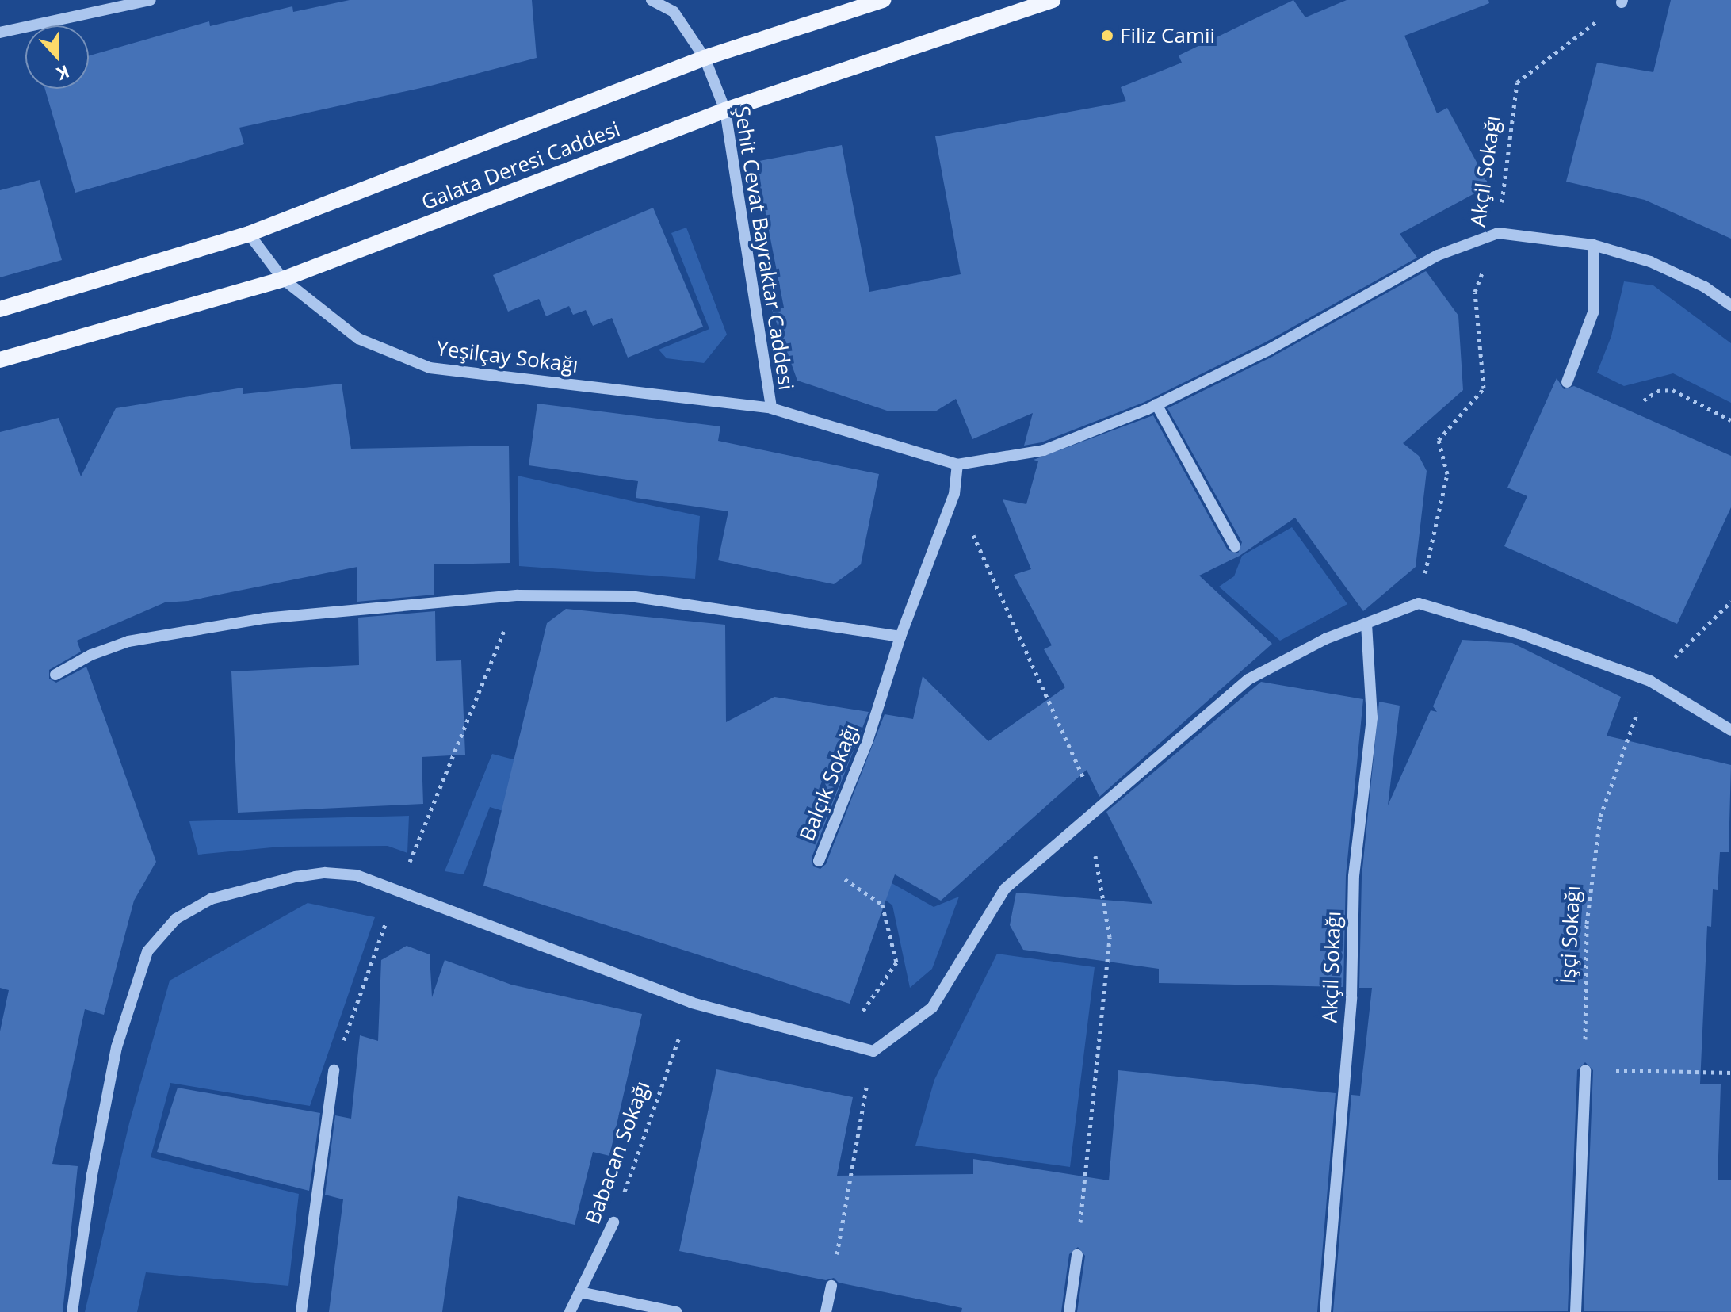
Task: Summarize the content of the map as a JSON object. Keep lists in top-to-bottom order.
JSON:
{
  "streets": {
    "main road": ["Galata Deresi Caddesi"],
    "street": [
      "Akçil Sokağı",
      "Şehit Cevat Bayraktar Caddesi",
      "Yeşilçay Sokağı",
      "Balçık Sokağı",
      "Babacan Sokağı"
    ],
    "path": ["İşçi Sokağı"]
  },
  "crossings": [
    ["Galata Deresi Caddesi", "Şehit Cevat Bayraktar Caddesi"],
    ["Galata Deresi Caddesi", "Yeşilçay Sokağı"],
    ["Şehit Cevat Bayraktar Caddesi", "Yeşilçay Sokağı"],
    ["Yeşilçay Sokağı", "Balçık Sokağı"]
  ],
  "places": ["Filiz Camii"],
  "north": "bottom"
}
